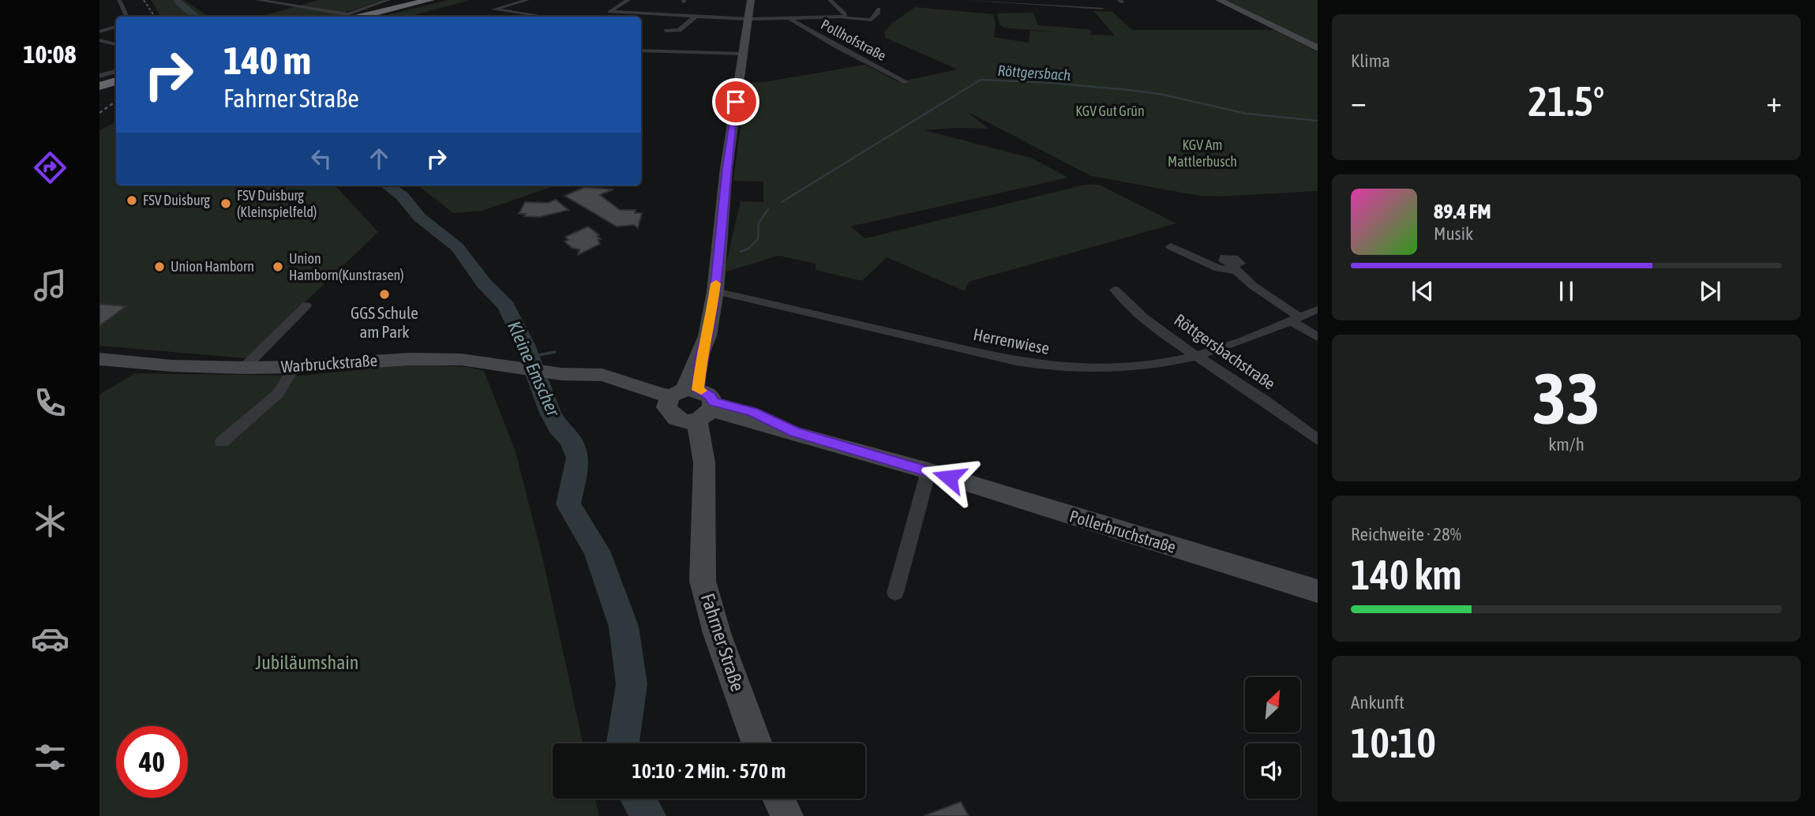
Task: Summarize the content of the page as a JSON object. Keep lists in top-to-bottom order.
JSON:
{
  "streets": {
    "street": [
      "Pollhofstraße",
      "Herrenwiese",
      "Röttgersbachstraße",
      "Warbruckstraße",
      "Pollerbruchstraße",
      "Fahrner Straße"
    ]
  },
  "crossings": [
    ["Herrenwiese", "Röttgersbachstraße"],
    ["Herrenwiese", "Fahrner Straße"],
    ["Warbruckstraße", "Pollerbruchstraße"],
    ["Warbruckstraße", "Fahrner Straße"],
    ["Pollerbruchstraße", "Fahrner Straße"]
  ],
  "water": ["Röttgersbach", "Kleine Emscher"],
  "parks": ["KGV Gut Grün", "KGV Am Mattlerbusch", "Jubiläumshain"],
  "places": [
    "FSV Duisburg",
    "FSV Duisburg (Kleinspielfeld)",
    "Union Hamborn",
    "Union Hamborn(Kunstrasen)",
    "GGS Schule am Park"
  ],
  "north": "top right",
  "page": {
    "tabs": "10:08",
    "tile": [
      "Klima",
      ["33", "km/h"],
      ["Reichweite · 28%", "140 km"],
      ["Ankunft", "10:10"]
    ],
    "turn": ["140 m", "Fahrner Straße"],
    "heat": ["−", "21.5°", "+"],
    "song": ["89.4 FM", "Musik"],
    "limit": "40",
    "trip": "10:10 · 2 Min. · 570 m"
  }
}
